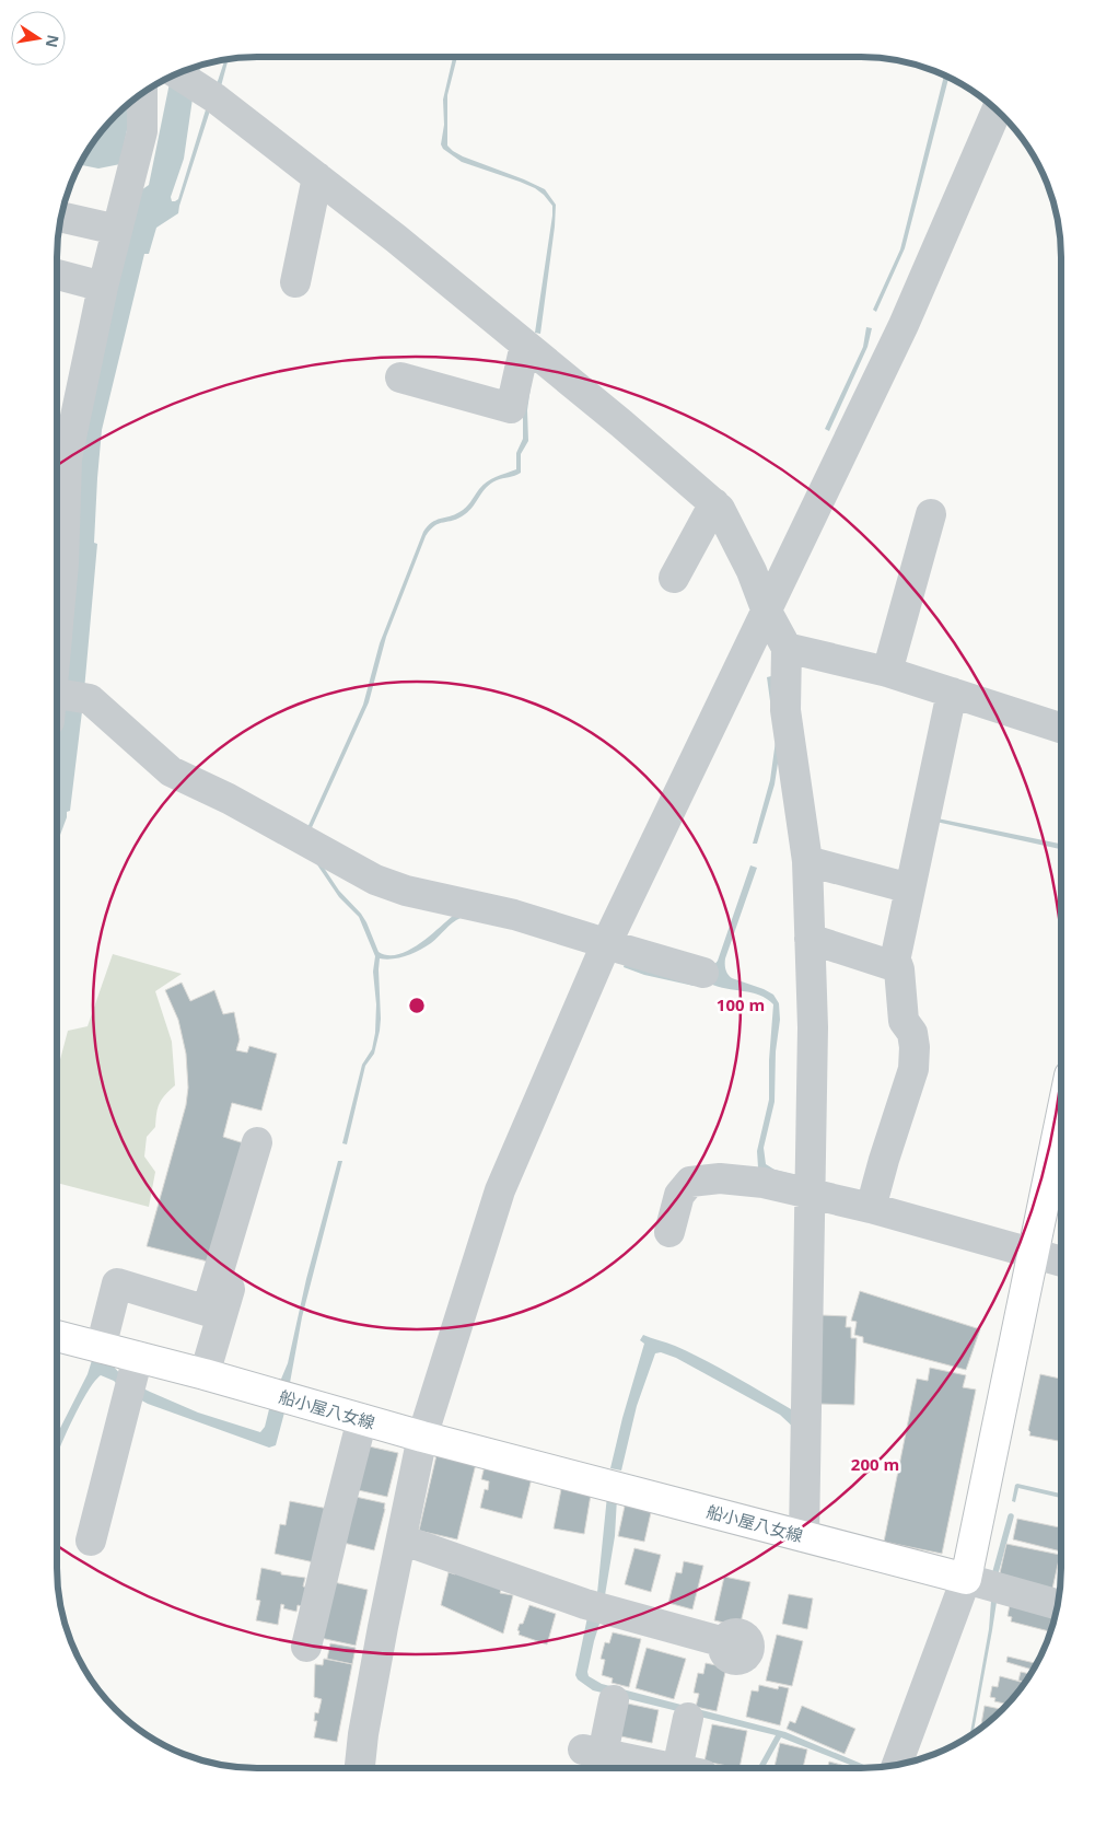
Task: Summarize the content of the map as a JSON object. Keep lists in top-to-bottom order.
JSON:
{
  "streets": {
    "main road": ["船小屋八女線"]
  },
  "north": "right",
  "rings": ["100 m", "200 m"]
}
